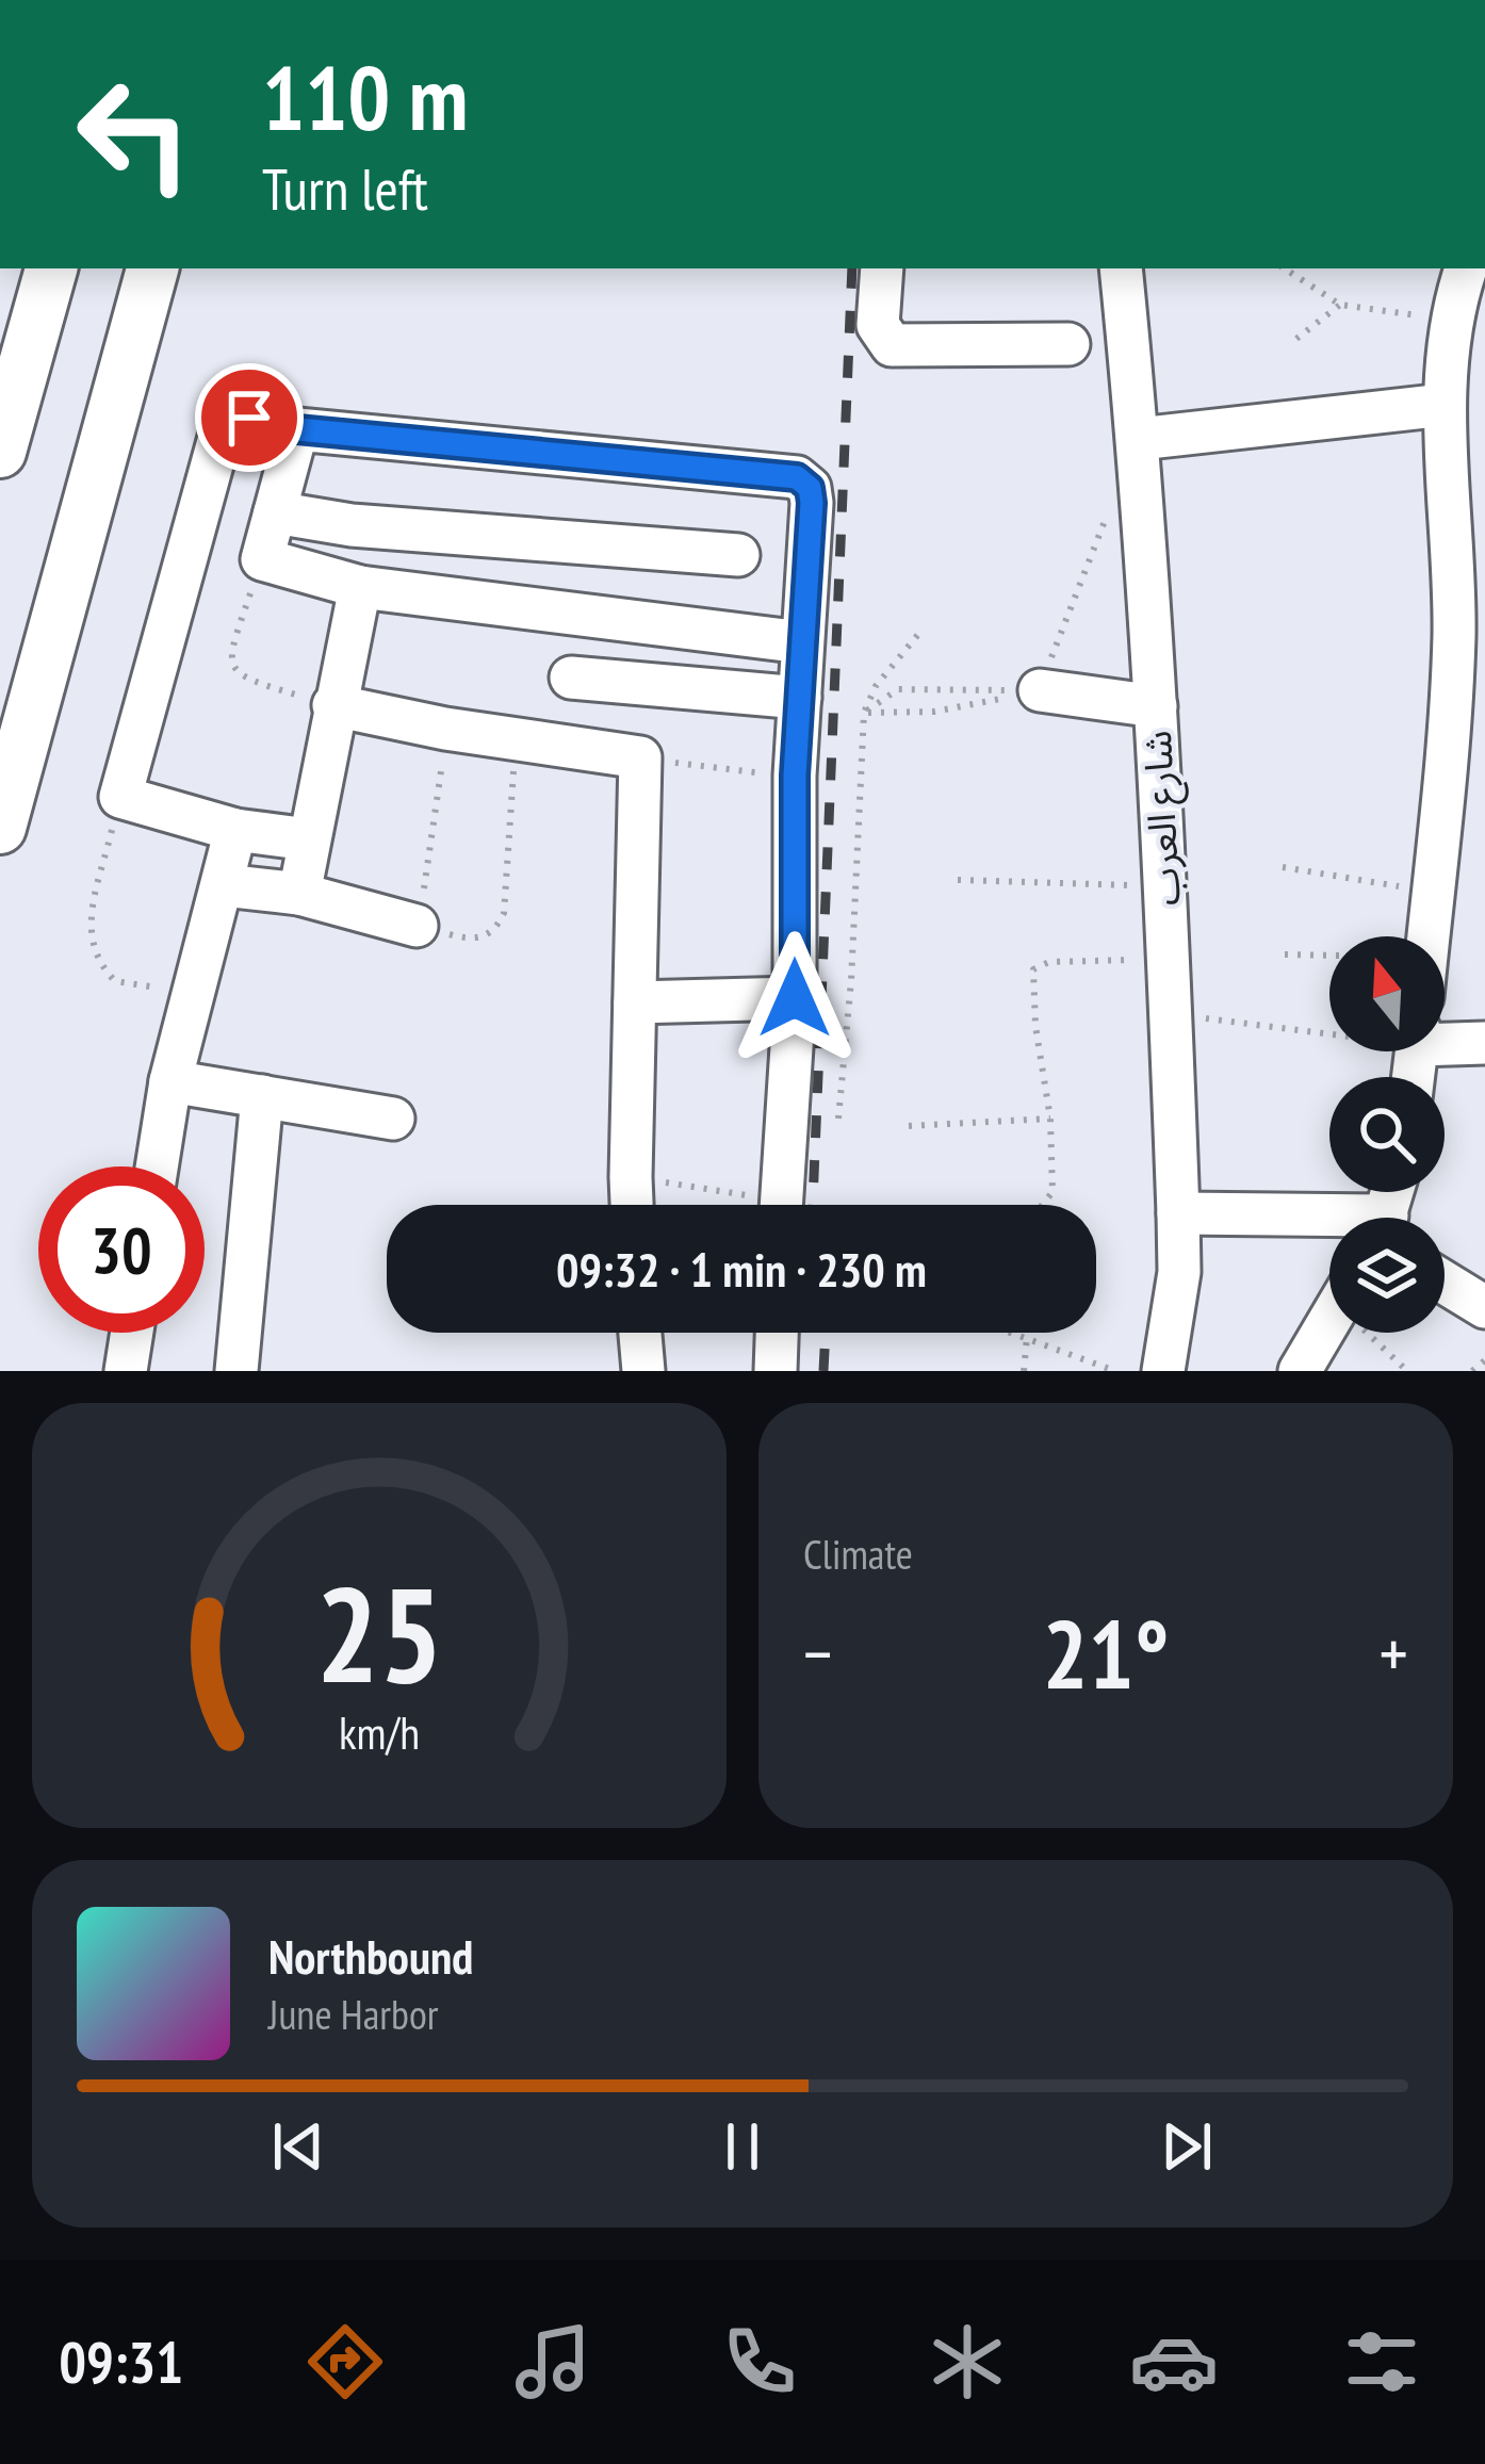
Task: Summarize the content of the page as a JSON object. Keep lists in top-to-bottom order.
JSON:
{
  "streets": {
    "street": ["شارع العرب"]
  },
  "north": "top",
  "page": {
    "turn": ["110 m", "Turn left"],
    "limit": "30",
    "trip": "09:32 · 1 min · 230 m",
    "tile": "Climate",
    "heat": ["−", "21°", "+"],
    "song": ["Northbound", "June Harbor"],
    "tabs": "09:31",
    "gauge": ["25", "km/h"]
  }
}
